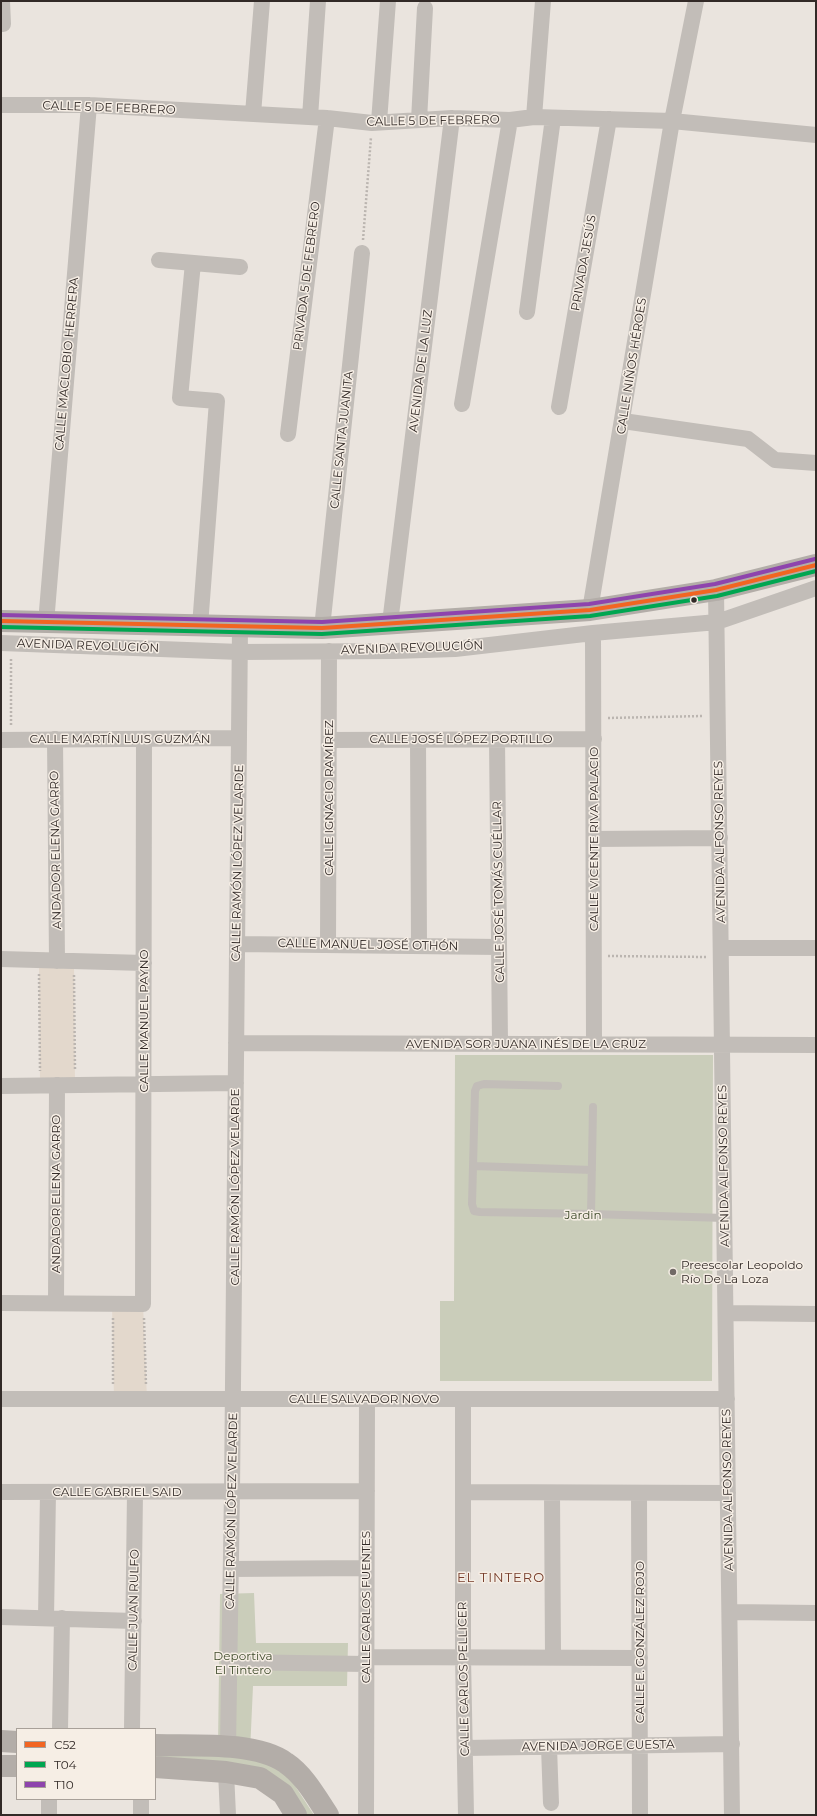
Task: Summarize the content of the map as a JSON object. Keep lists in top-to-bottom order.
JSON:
{
  "streets": {
    "main road": ["AVENIDA REVOLUCIÓN"],
    "street": [
      "CALLE 5 DE FEBRERO",
      "PRIVADA JESÚS",
      "PRIVADA 5 DE FEBRERO",
      "CALLE MACLOBIO HERRERA",
      "CALLE NIÑOS HÉROES",
      "AVENIDA DE LA LUZ",
      "CALLE SANTA JUANITA",
      "CALLE MARTÍN LUIS GUZMÁN",
      "CALLE JOSÉ LÓPEZ PORTILLO",
      "CALLE IGNACIO RAMÍREZ",
      "CALLE VICENTE RIVA PALACIO",
      "AVENIDA ALFONSO REYES",
      "ANDADOR ELENA GARRO",
      "CALLE RAMÓN LÓPEZ VELARDE",
      "CALLE JOSÉ TOMÁS CUÉLLAR",
      "CALLE MANUEL JOSÉ OTHÓN",
      "CALLE MANUEL PAYNO",
      "AVENIDA SOR JUANA INÉS DE LA CRUZ",
      "CALLE SALVADOR NOVO",
      "CALLE GABRIEL SAID",
      "CALLE CARLOS FUENTES",
      "CALLE JUAN RULFO",
      "CALLE E. GONZÁLEZ ROJO",
      "CALLE CARLOS PELLICER",
      "AVENIDA JORGE CUESTA"
    ]
  },
  "crossings": [
    ["CALLE 5 DE FEBRERO", "PRIVADA JESÚS"],
    ["CALLE 5 DE FEBRERO", "PRIVADA 5 DE FEBRERO"],
    ["CALLE 5 DE FEBRERO", "CALLE MACLOBIO HERRERA"],
    ["CALLE 5 DE FEBRERO", "CALLE NIÑOS HÉROES"],
    ["CALLE 5 DE FEBRERO", "AVENIDA DE LA LUZ"],
    ["CALLE MACLOBIO HERRERA", "AVENIDA REVOLUCIÓN"],
    ["CALLE NIÑOS HÉROES", "AVENIDA REVOLUCIÓN"],
    ["AVENIDA DE LA LUZ", "AVENIDA REVOLUCIÓN"],
    ["CALLE SANTA JUANITA", "AVENIDA REVOLUCIÓN"],
    ["AVENIDA REVOLUCIÓN", "CALLE IGNACIO RAMÍREZ"],
    ["AVENIDA REVOLUCIÓN", "CALLE VICENTE RIVA PALACIO"],
    ["AVENIDA REVOLUCIÓN", "AVENIDA ALFONSO REYES"],
    ["AVENIDA REVOLUCIÓN", "CALLE RAMÓN LÓPEZ VELARDE"],
    ["CALLE MARTÍN LUIS GUZMÁN", "ANDADOR ELENA GARRO"],
    ["CALLE MARTÍN LUIS GUZMÁN", "CALLE RAMÓN LÓPEZ VELARDE"],
    ["CALLE MARTÍN LUIS GUZMÁN", "CALLE MANUEL PAYNO"],
    ["CALLE JOSÉ LÓPEZ PORTILLO", "CALLE IGNACIO RAMÍREZ"],
    ["CALLE JOSÉ LÓPEZ PORTILLO", "CALLE VICENTE RIVA PALACIO"],
    ["CALLE JOSÉ LÓPEZ PORTILLO", "CALLE JOSÉ TOMÁS CUÉLLAR"],
    ["CALLE IGNACIO RAMÍREZ", "CALLE MANUEL JOSÉ OTHÓN"],
    ["CALLE VICENTE RIVA PALACIO", "AVENIDA SOR JUANA INÉS DE LA CRUZ"],
    ["AVENIDA ALFONSO REYES", "AVENIDA SOR JUANA INÉS DE LA CRUZ"],
    ["AVENIDA ALFONSO REYES", "CALLE SALVADOR NOVO"],
    ["AVENIDA ALFONSO REYES", "AVENIDA JORGE CUESTA"],
    ["CALLE RAMÓN LÓPEZ VELARDE", "CALLE MANUEL JOSÉ OTHÓN"],
    ["CALLE RAMÓN LÓPEZ VELARDE", "AVENIDA SOR JUANA INÉS DE LA CRUZ"],
    ["CALLE RAMÓN LÓPEZ VELARDE", "CALLE SALVADOR NOVO"],
    ["CALLE RAMÓN LÓPEZ VELARDE", "CALLE GABRIEL SAID"],
    ["CALLE JOSÉ TOMÁS CUÉLLAR", "CALLE MANUEL JOSÉ OTHÓN"],
    ["CALLE JOSÉ TOMÁS CUÉLLAR", "AVENIDA SOR JUANA INÉS DE LA CRUZ"],
    ["CALLE SALVADOR NOVO", "CALLE CARLOS FUENTES"],
    ["CALLE SALVADOR NOVO", "CALLE CARLOS PELLICER"],
    ["CALLE GABRIEL SAID", "CALLE CARLOS FUENTES"],
    ["CALLE GABRIEL SAID", "CALLE JUAN RULFO"],
    ["CALLE E. GONZÁLEZ ROJO", "AVENIDA JORGE CUESTA"],
    ["CALLE CARLOS PELLICER", "AVENIDA JORGE CUESTA"]
  ],
  "districts": ["EL TINTERO"],
  "parks": ["Jardin", "Deportiva El Tintero"],
  "places": ["Preescolar Leopoldo Río De La Loza"],
  "lines": ["transit line T10", "transit line C52", "transit line T04"],
  "legend": ["C52", "T04", "T10"]
}
